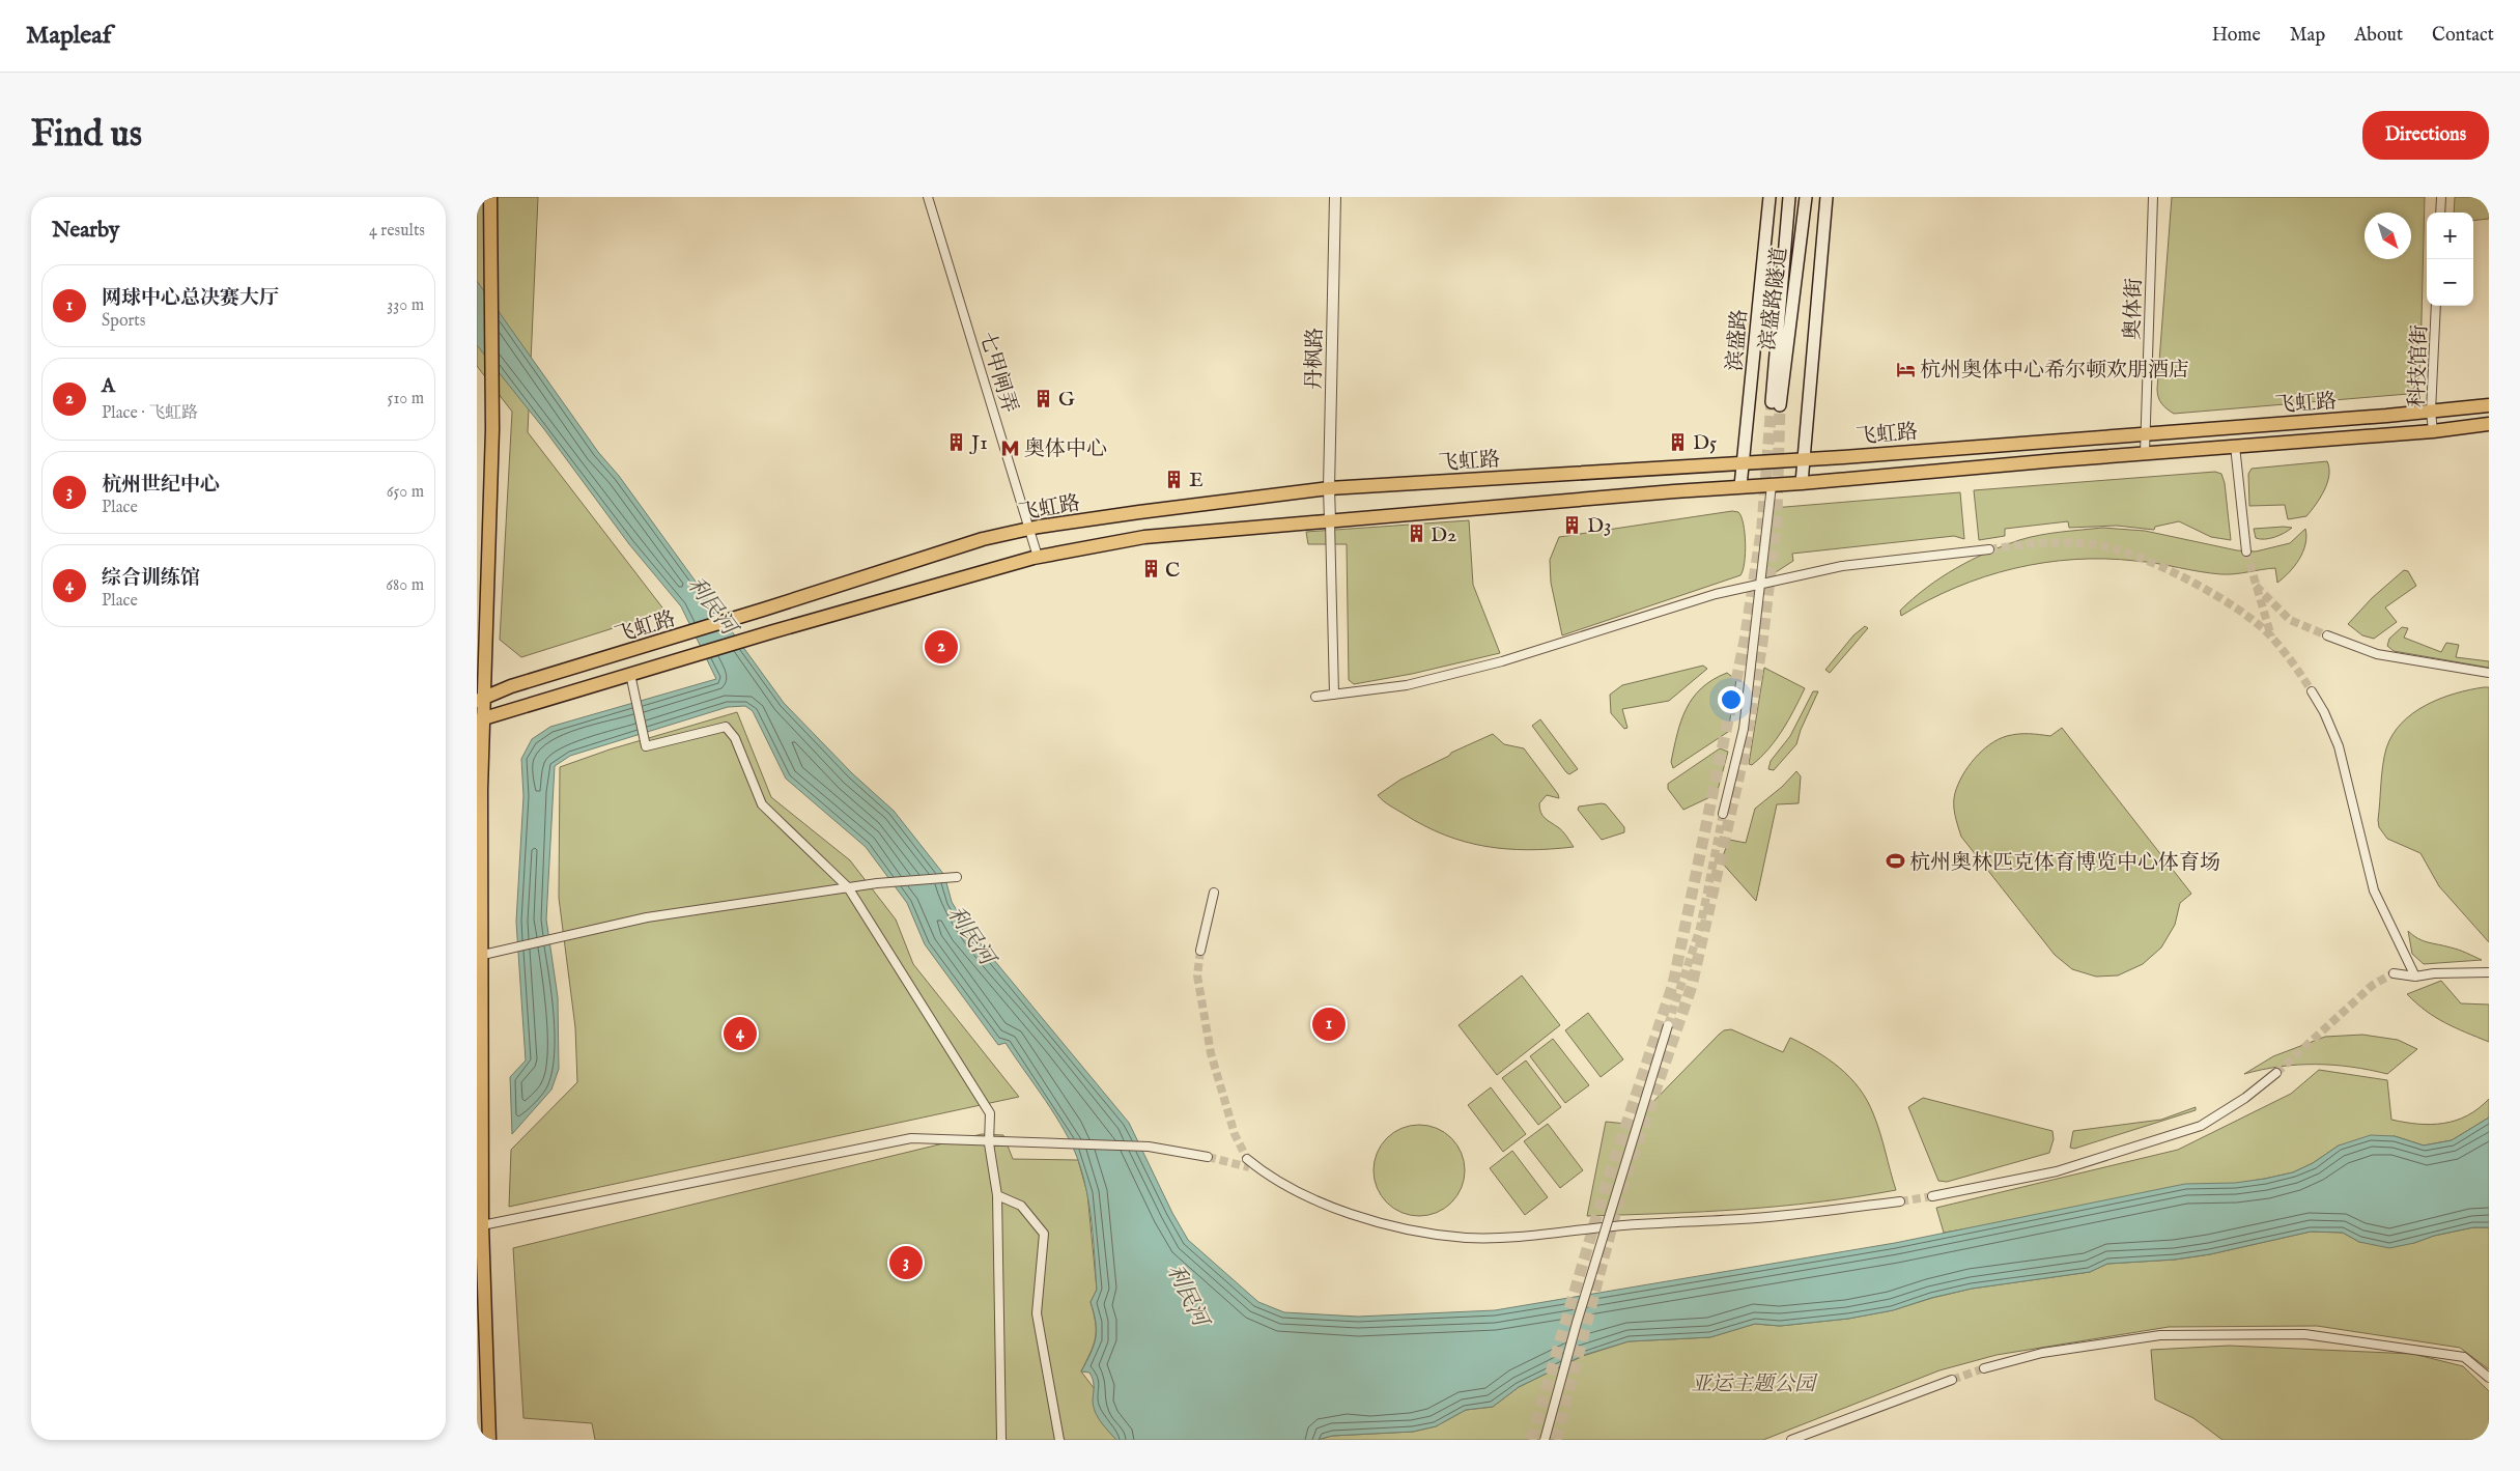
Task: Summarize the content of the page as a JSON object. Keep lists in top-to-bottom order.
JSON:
{
  "streets": {
    "main road": ["滨盛路隧道", "滨盛路", "飞虹路"],
    "street": [
      "奥体街",
      "丹枫路",
      "科技馆街",
      "七甲闸弄"
    ]
  },
  "crossings": [
    ["奥体街", "飞虹路"],
    ["滨盛路", "飞虹路"],
    ["丹枫路", "飞虹路"],
    ["科技馆街", "飞虹路"],
    ["七甲闸弄", "飞虹路"]
  ],
  "water": ["利民河"],
  "parks": ["亚运主题公园"],
  "places": {
    "hotel": ["杭州奥体中心希尔顿欢朋酒店"],
    "building": [
      "G",
      "J1",
      "D5",
      "E",
      "D3",
      "D2",
      "C"
    ],
    "metro station": ["奥体中心"],
    "sports": ["杭州奥林匹克体育博览中心体育场"]
  },
  "north": "bottom right",
  "page": {
    "header": "Mapleaf",
    "nav": [
      "Home",
      "Map",
      "About",
      "Contact"
    ],
    "buttons": "Directions",
    "title": "Find us",
    "heading": ["Nearby", "4 results"],
    "map_buttons": ["+", "−"],
    "list": [
      {
        "mark": "1",
        "name": "网球中心总决赛大厅",
        "note": "Sports",
        "value": "330 m"
      },
      {
        "mark": "2",
        "name": "A",
        "note": "Place · 飞虹路",
        "value": "510 m"
      },
      {
        "mark": "3",
        "name": "杭州世纪中心",
        "note": "Place",
        "value": "650 m"
      },
      {
        "mark": "4",
        "name": "综合训练馆",
        "note": "Place",
        "value": "680 m"
      }
    ],
    "pins": [
      "2",
      "1",
      "4",
      "3"
    ]
  }
}
